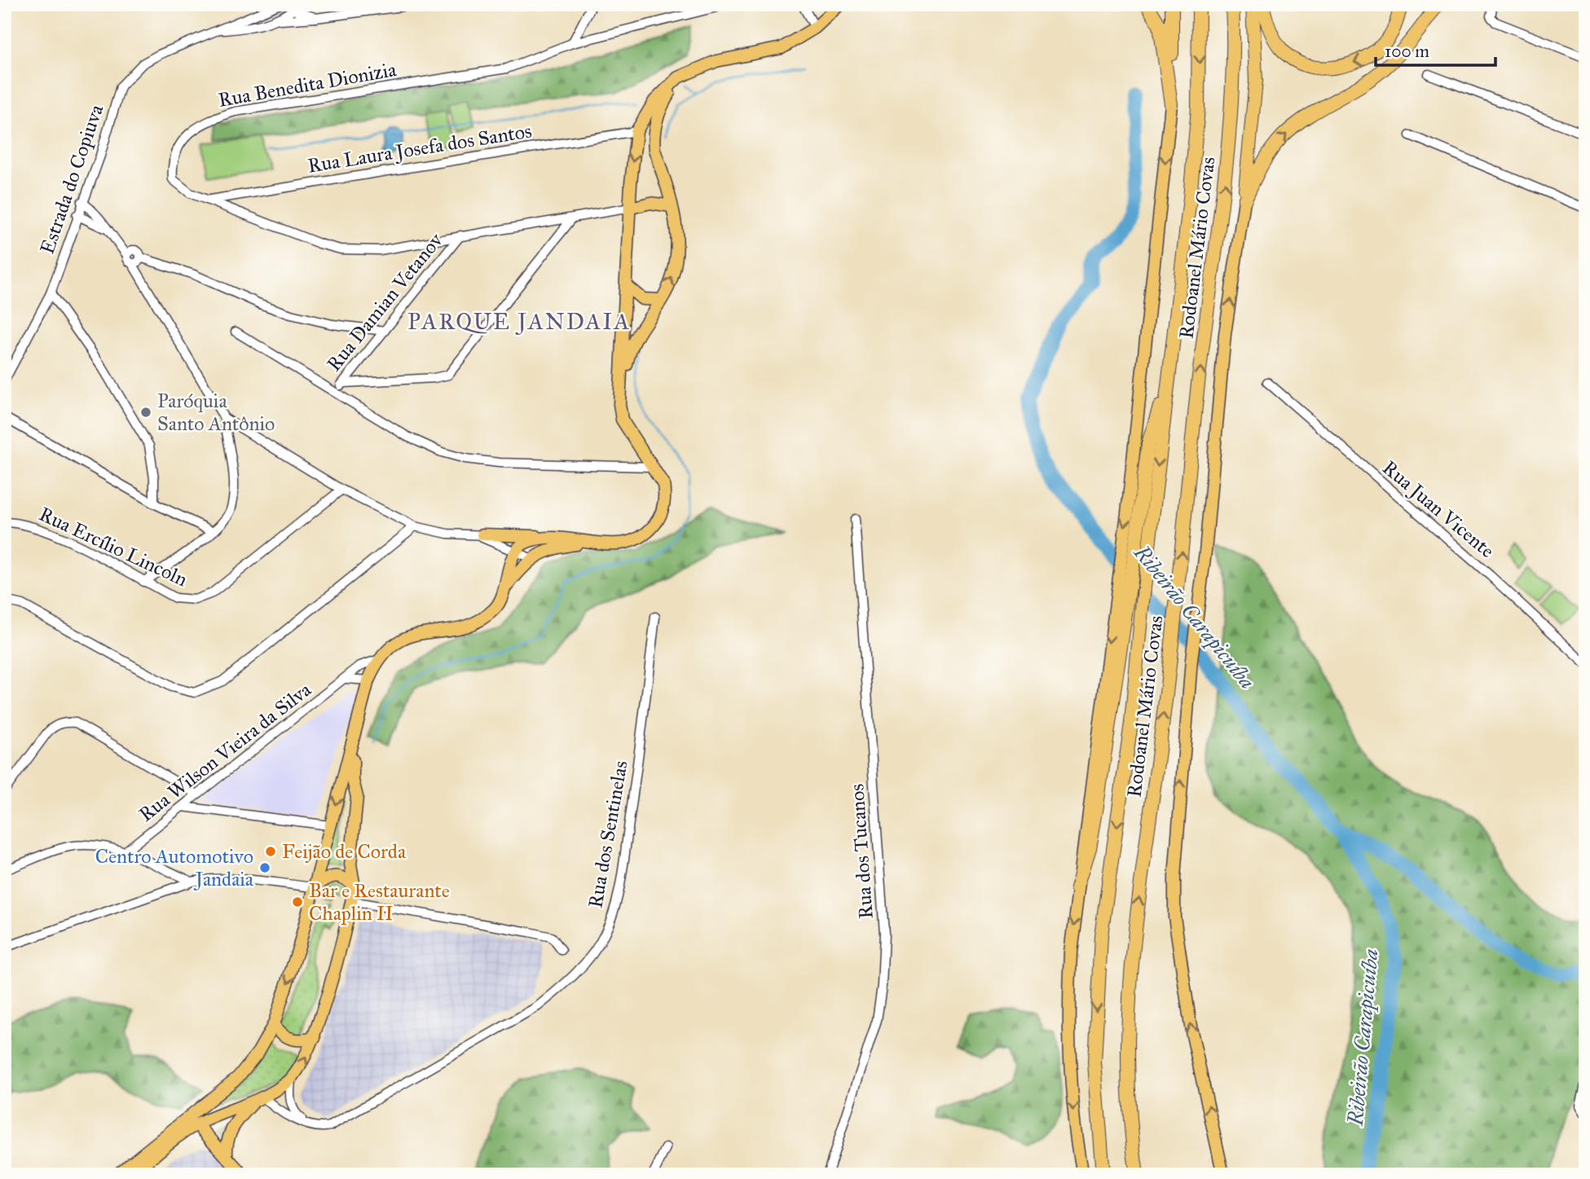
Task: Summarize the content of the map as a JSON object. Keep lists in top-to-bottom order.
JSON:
{
  "streets": {
    "highway": ["Rodoanel Mário Covas"],
    "street": [
      "Rua Benedita Dionizia",
      "Rua Laura Josefa dos Santos",
      "Estrada do Copiuva",
      "Rua Damian Vetanov",
      "Rua Juan Vicente",
      "Rua Ercílio Lincoln",
      "Rua Wilson Vieira da Silva",
      "Rua dos Sentinelas",
      "Rua dos Tucanos"
    ]
  },
  "crossings": [
    ["Rua Benedita Dionizia", "Rua Laura Josefa dos Santos"],
    ["Rua Benedita Dionizia", "Rua Damian Vetanov"]
  ],
  "districts": ["PARQUE JANDAIA"],
  "water": ["Ribeirão Carapicuíba"],
  "places": [
    "Paróquia Santo Antônio",
    "Feijão de Corda",
    "Centro Automotivo Jandaia",
    "Bar e Restaurante Chaplin II"
  ],
  "scale_bar": "100 m"
}
